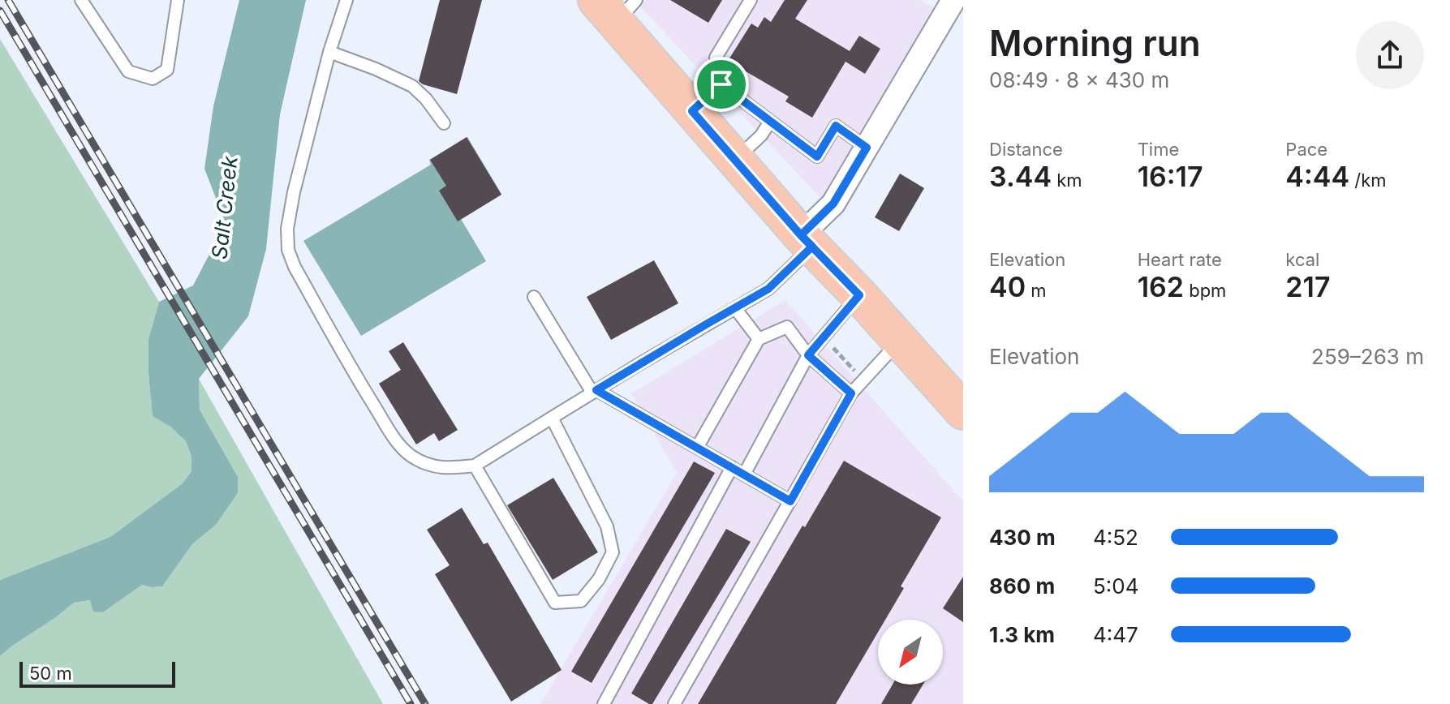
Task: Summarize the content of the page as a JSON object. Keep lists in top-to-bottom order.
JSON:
{
  "water": ["Salt Creek"],
  "scale_bar": "50 m",
  "north": "bottom left",
  "page": {
    "heading": ["Morning run", "08:49 · 8 × 430 m"],
    "stats": [
      ["Distance", "3.44 km"],
      ["Time", "16:17"],
      ["Pace", "4:44 /km"],
      ["Elevation", "40 m"],
      ["Heart rate", "162 bpm"],
      ["kcal", "217"]
    ],
    "chart": ["Elevation", "259–263 m"],
    "list": [
      {
        "name": "430 m",
        "note": "4:52"
      },
      {
        "name": "860 m",
        "note": "5:04"
      },
      {
        "name": "1.3 km",
        "note": "4:47"
      }
    ],
    "scale": "50 m"
  }
}
